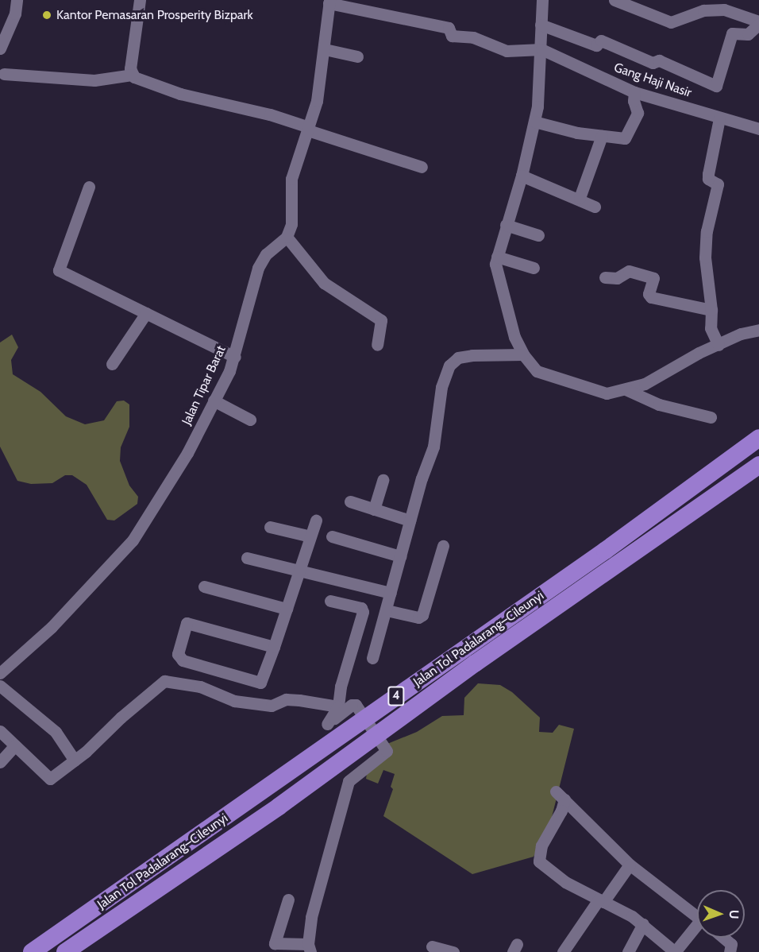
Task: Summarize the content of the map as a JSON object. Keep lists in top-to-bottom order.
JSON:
{
  "streets": {
    "highway": ["Jalan Tol Padalarang–Cileunyi", "4"],
    "street": ["Gang Haji Nasir", "Jalan Tipar Barat"]
  },
  "places": ["Kantor Pemasaran Prosperity Bizpark"],
  "north": "right"
}
